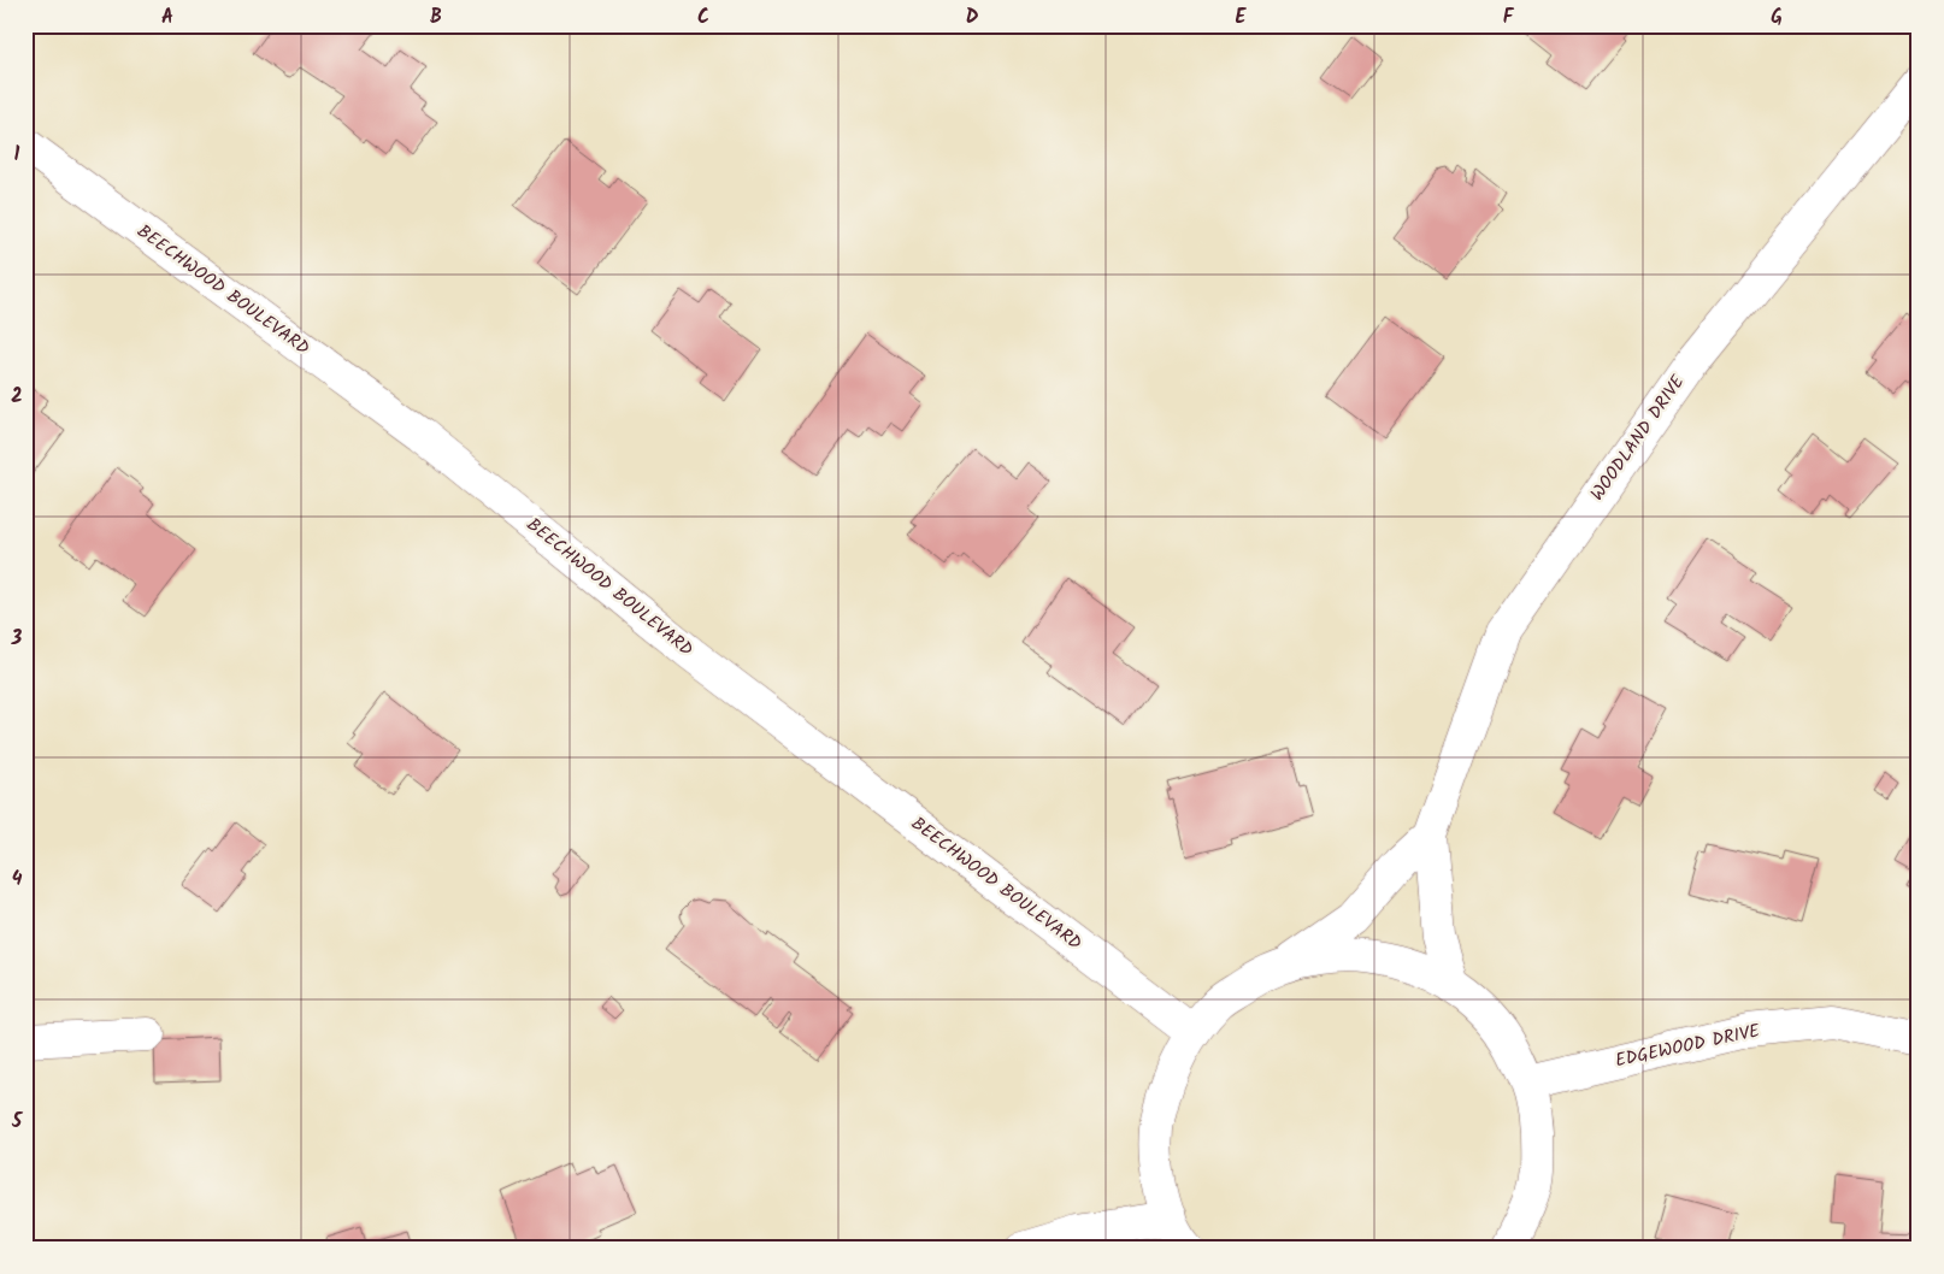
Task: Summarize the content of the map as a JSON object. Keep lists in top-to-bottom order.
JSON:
{
  "streets": {
    "street": ["BEECHWOOD BOULEVARD", "WOODLAND DRIVE", "EDGEWOOD DRIVE"]
  },
  "grid": {
    "columns": [
      "A",
      "B",
      "C",
      "D",
      "E",
      "F",
      "G"
    ],
    "rows": [
      "1",
      "2",
      "3",
      "4",
      "5"
    ]
  }
}
